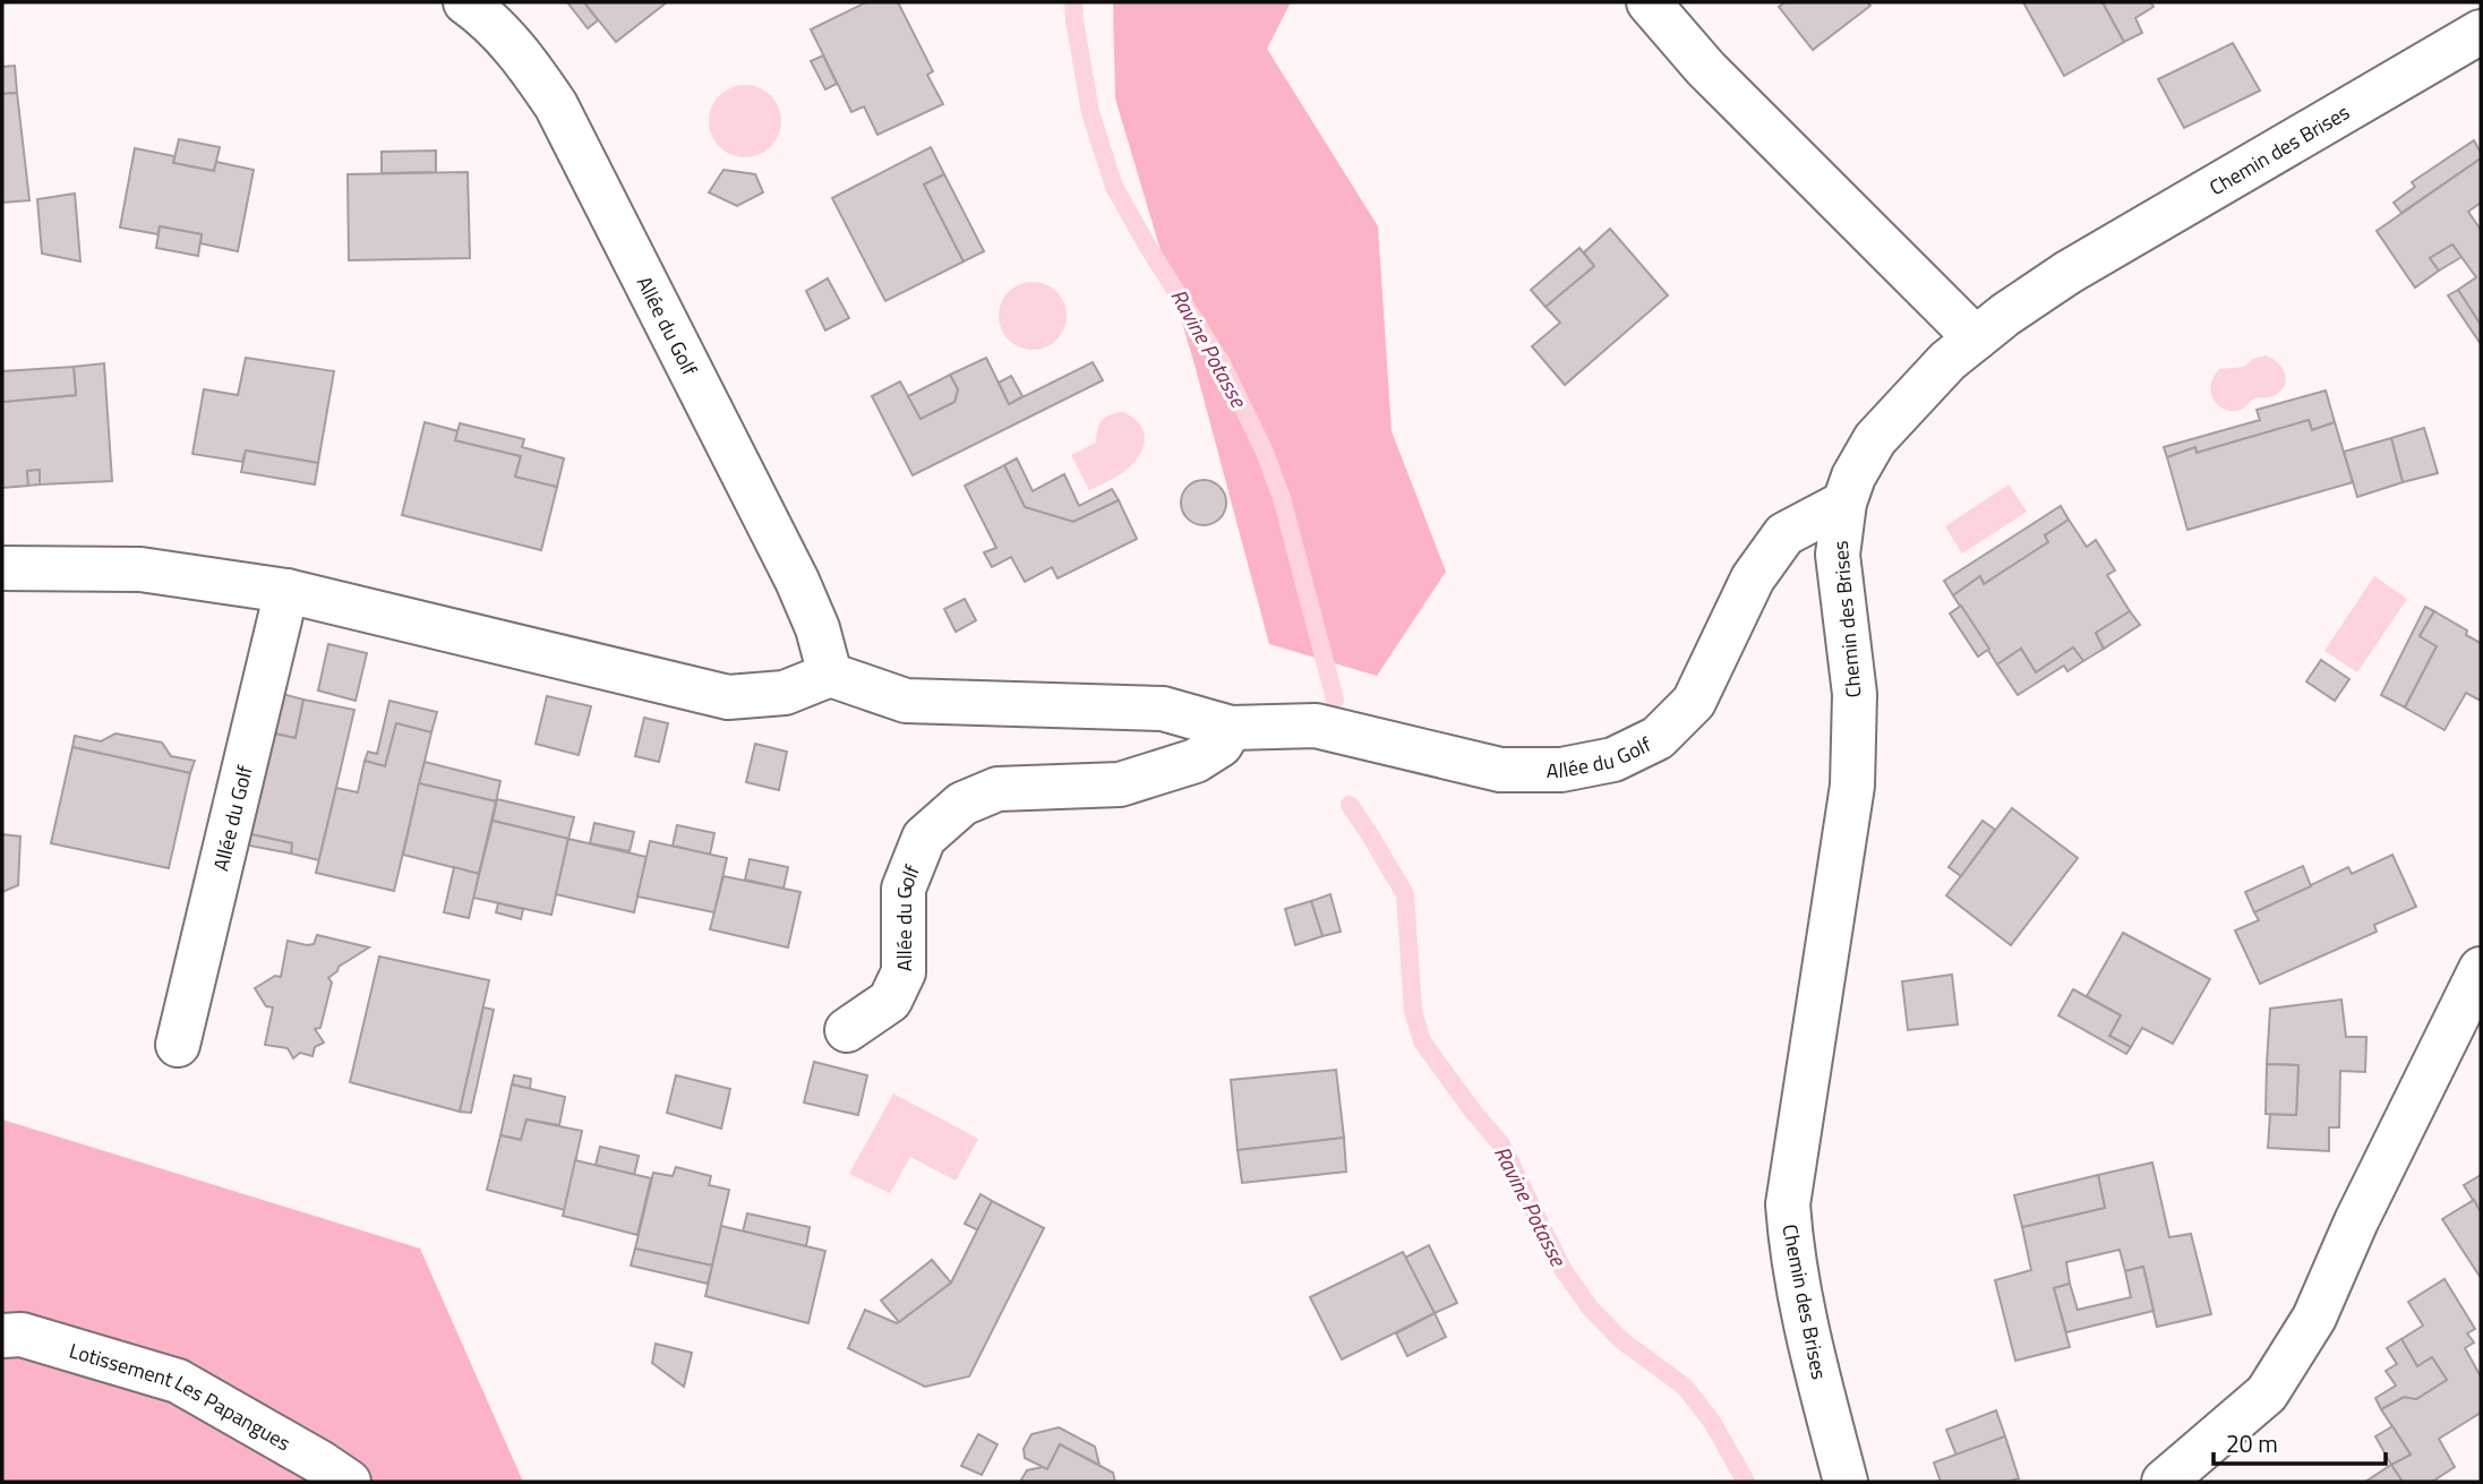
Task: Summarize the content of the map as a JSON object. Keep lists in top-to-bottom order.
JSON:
{
  "streets": {
    "street": ["Chemin des Brises", "Allée du Golf", "Lotissement Les Papangues"]
  },
  "crossings": [
    ["Chemin des Brises", "Allée du Golf"]
  ],
  "water": ["Ravine Potasse"],
  "scale_bar": "20 m"
}
